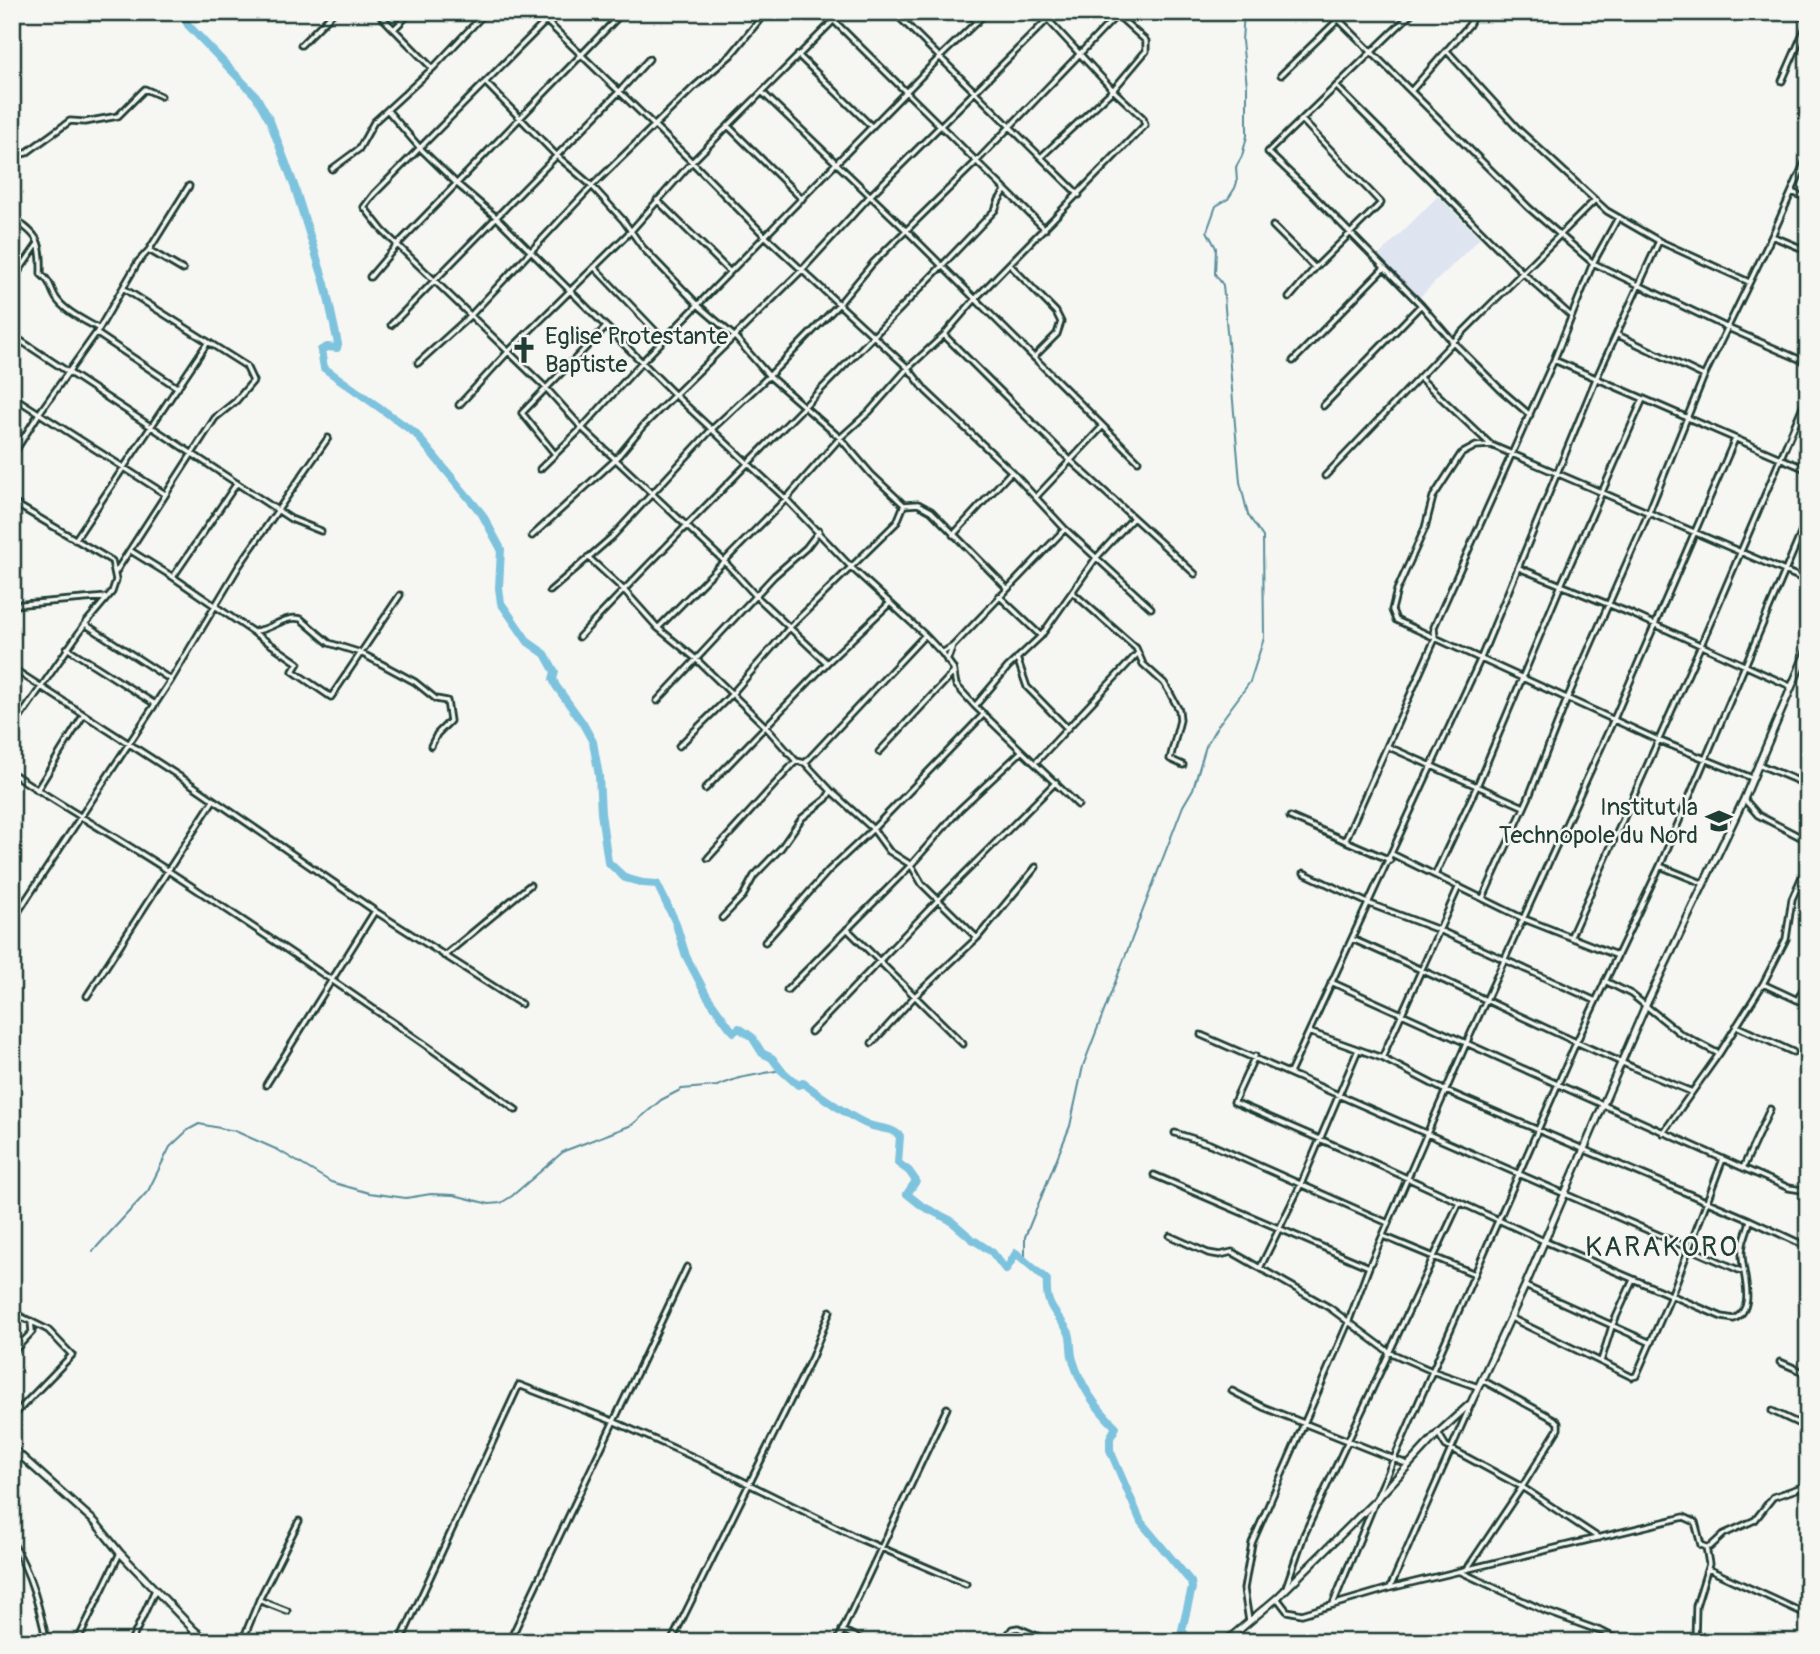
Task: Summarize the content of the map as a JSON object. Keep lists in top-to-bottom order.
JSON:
{
  "districts": ["KARAKORO"],
  "places": {
    "church": ["Eglise Protestante Baptiste"],
    "school or university": ["Institut la Technopole du Nord"]
  }
}
